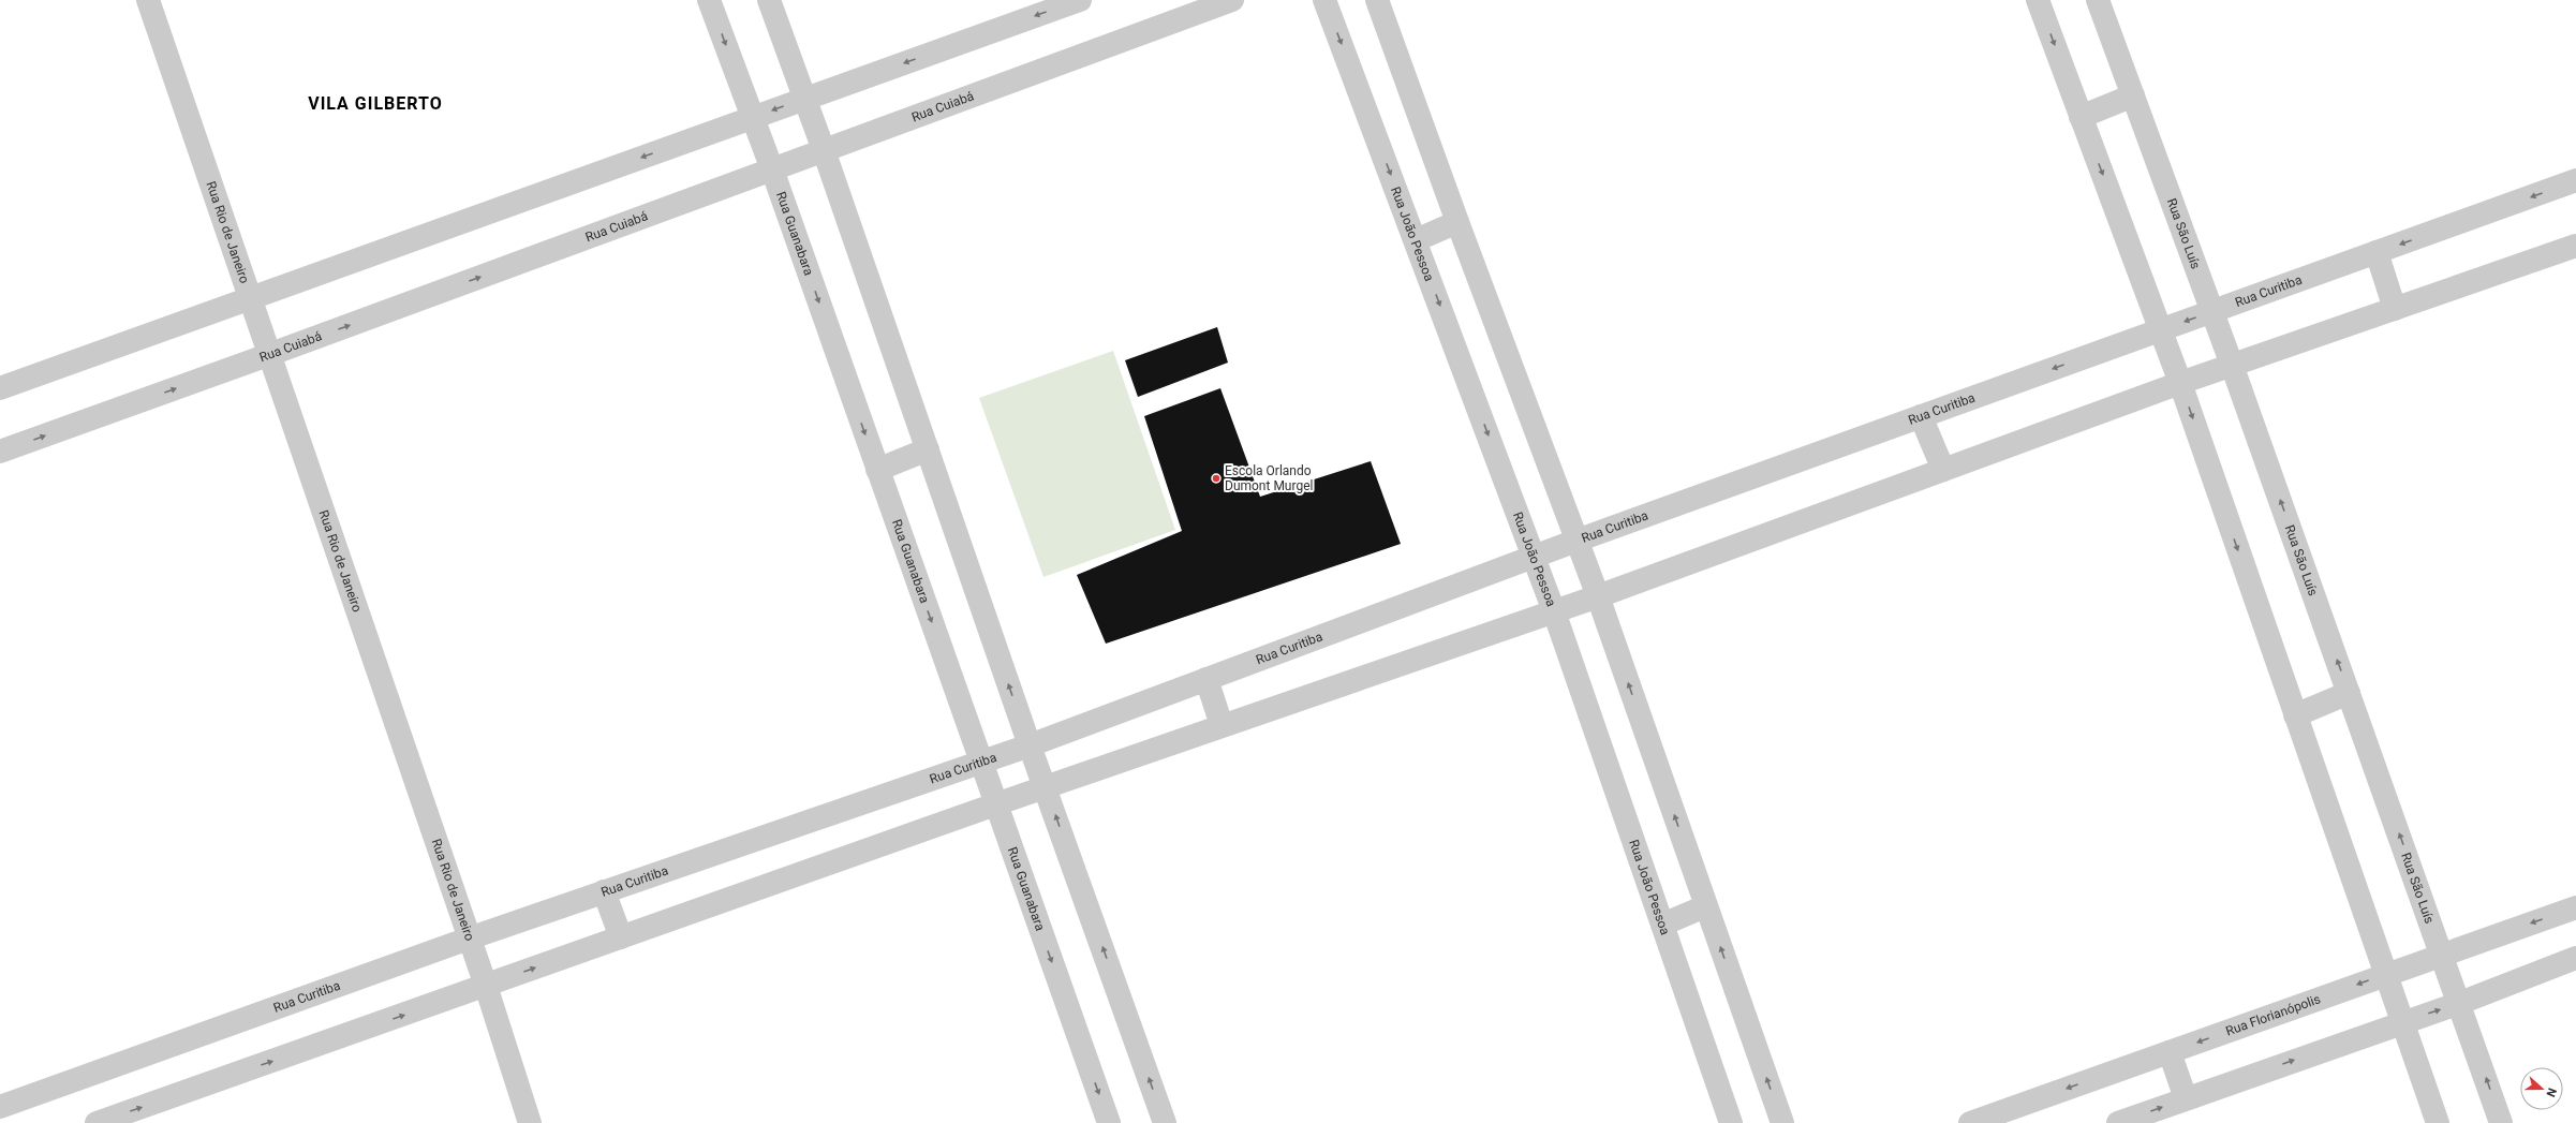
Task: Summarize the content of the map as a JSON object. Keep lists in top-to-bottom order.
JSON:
{
  "streets": {
    "street": [
      "Rua Cuiabá",
      "Rua Rio de Janeiro",
      "Rua Guanabara",
      "Rua João Pessoa",
      "Rua São Luís",
      "Rua Curitiba",
      "Rua Florianópolis"
    ]
  },
  "crossings": [
    ["Rua Cuiabá", "Rua Rio de Janeiro"],
    ["Rua Cuiabá", "Rua Guanabara"],
    ["Rua Rio de Janeiro", "Rua Curitiba"],
    ["Rua Guanabara", "Rua Curitiba"],
    ["Rua João Pessoa", "Rua Curitiba"],
    ["Rua São Luís", "Rua Curitiba"],
    ["Rua São Luís", "Rua Florianópolis"]
  ],
  "districts": ["VILA GILBERTO"],
  "places": ["Escola Orlando Dumont Murgel"],
  "north": "right"
}
